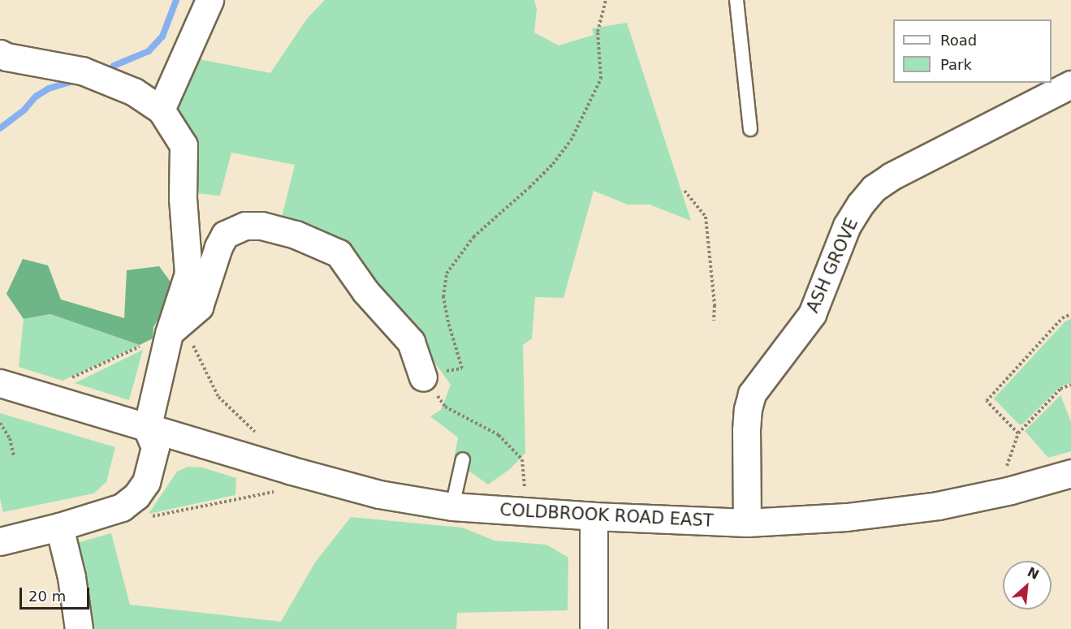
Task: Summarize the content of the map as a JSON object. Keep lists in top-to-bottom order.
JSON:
{
  "streets": {
    "street": ["ASH GROVE", "COLDBROOK ROAD EAST"]
  },
  "crossings": [
    ["ASH GROVE", "COLDBROOK ROAD EAST"]
  ],
  "legend": ["Road", "Park"],
  "scale_bar": "20 m",
  "north": "top right"
}
